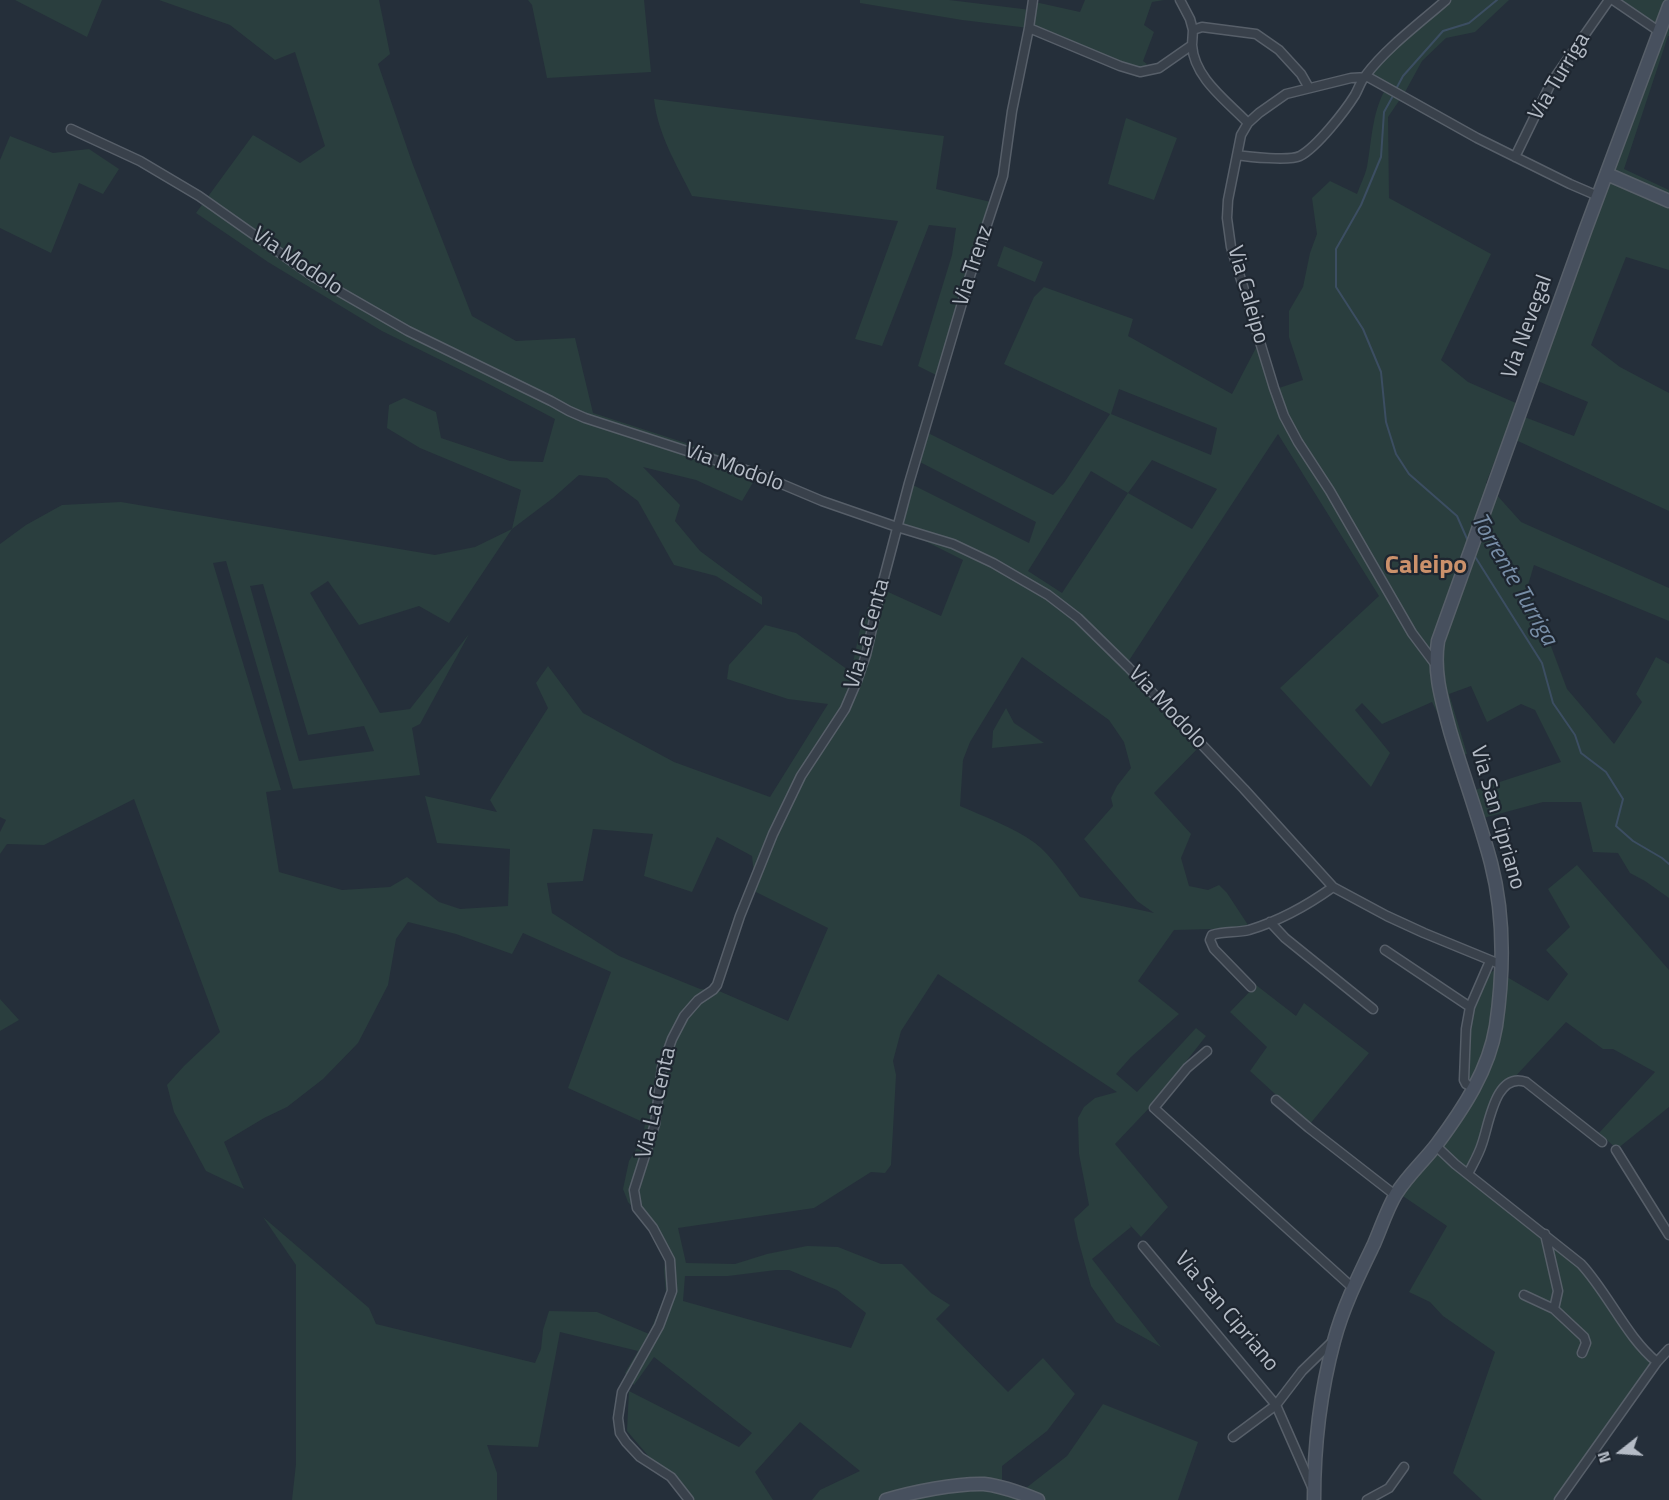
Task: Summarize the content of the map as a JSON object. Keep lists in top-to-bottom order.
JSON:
{
  "streets": {
    "main road": ["Via Nevegal", "Via San Cipriano"],
    "street": [
      "Via Turriga",
      "Via Modolo",
      "Via Trenz",
      "Via Caleipo",
      "Via La Centa"
    ]
  },
  "crossings": [
    ["Via Turriga", "Via Nevegal"],
    ["Via Modolo", "Via Trenz"],
    ["Via Modolo", "Via La Centa"],
    ["Via Modolo", "Via San Cipriano"],
    ["Via Trenz", "Via La Centa"],
    ["Via Caleipo", "Via Nevegal"],
    ["Via Caleipo", "Via San Cipriano"],
    ["Via Nevegal", "Via San Cipriano"]
  ],
  "districts": ["Caleipo"],
  "water": ["Torrente Turriga"],
  "north": "left"
}
